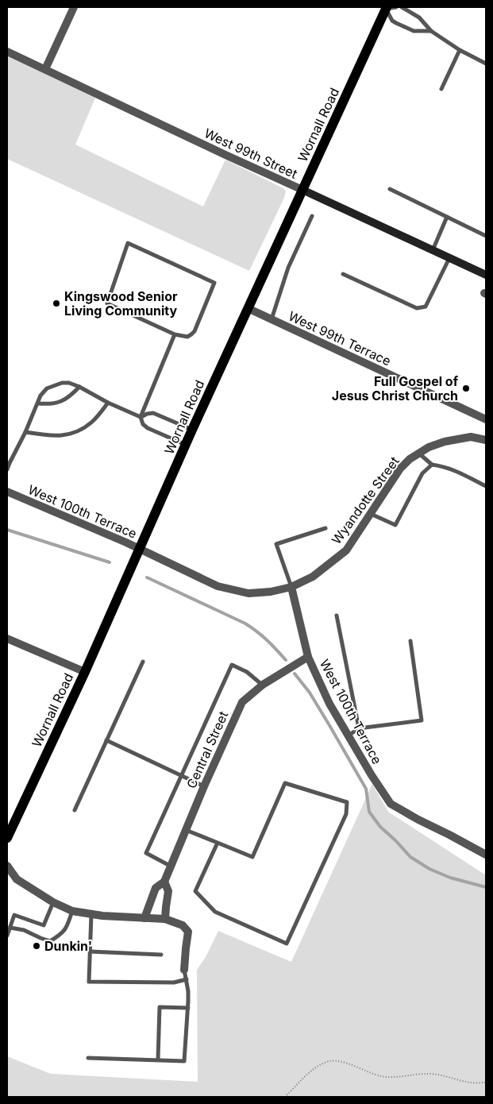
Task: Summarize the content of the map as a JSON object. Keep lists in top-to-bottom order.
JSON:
{
  "streets": {
    "main road": ["Wornall Road"],
    "street": [
      "West 99th Street",
      "West 99th Terrace",
      "Wyandotte Street",
      "West 100th Terrace",
      "Central Street"
    ]
  },
  "crossings": [
    ["Wornall Road", "West 99th Street"],
    ["Wornall Road", "West 99th Terrace"],
    ["Wornall Road", "West 100th Terrace"],
    ["Wyandotte Street", "West 100th Terrace"],
    ["West 100th Terrace", "Central Street"]
  ],
  "places": ["Kingswood Senior Living Community", "Full Gospel of Jesus Christ Church", "Dunkin'"]
}
